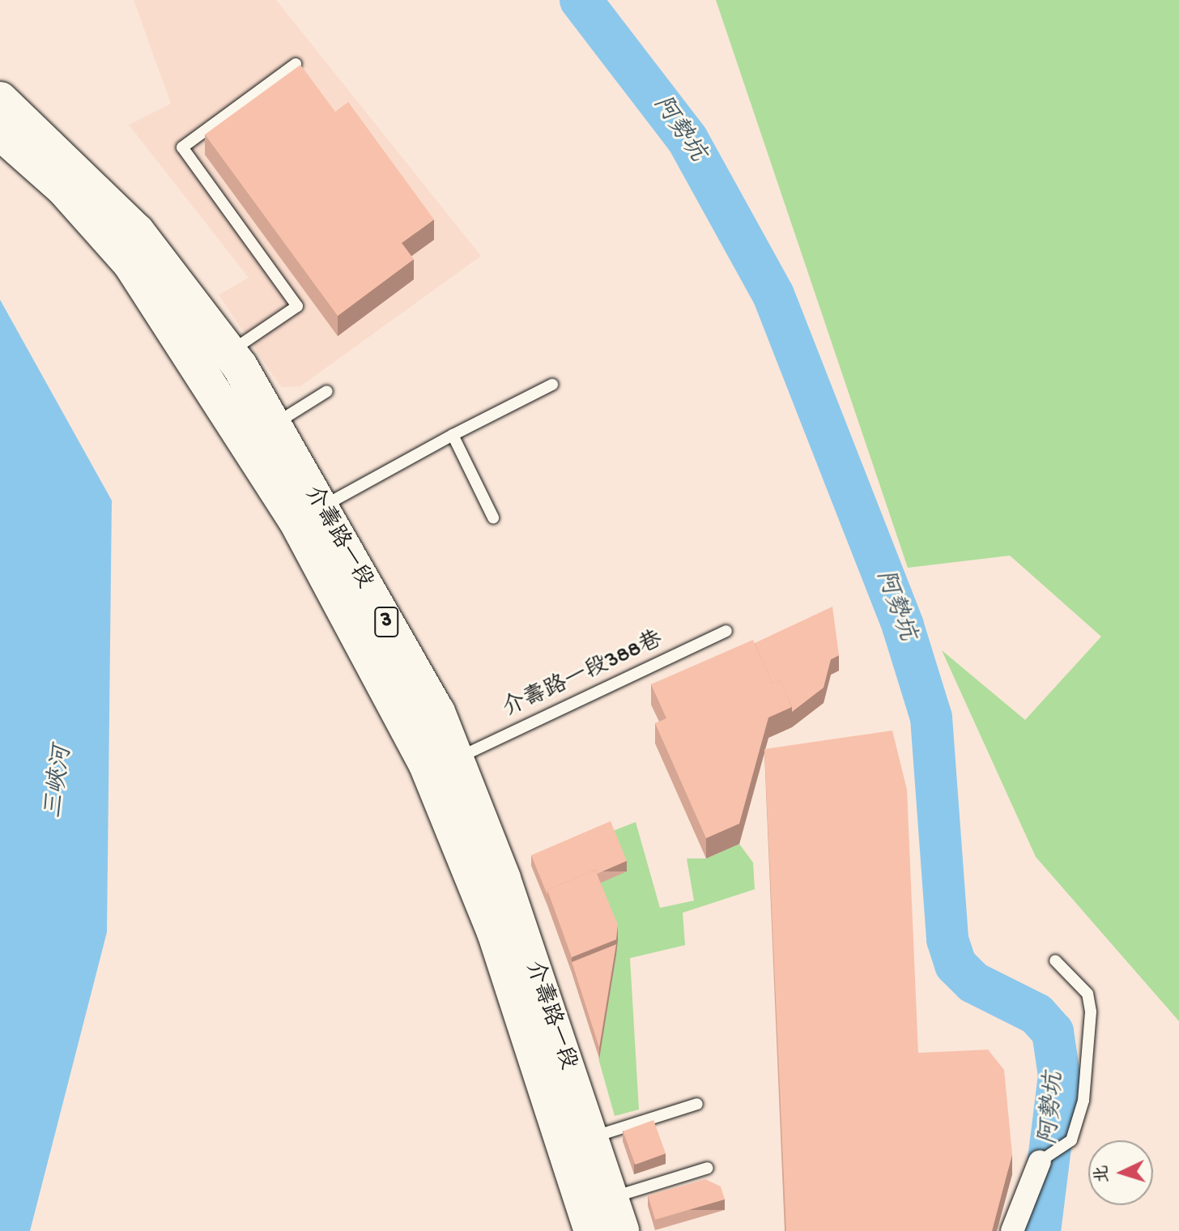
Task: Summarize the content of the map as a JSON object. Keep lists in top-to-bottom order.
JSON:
{
  "streets": {
    "main road": ["介壽路一段", "3"],
    "lane": ["介壽路一段388巷"]
  },
  "crossings": [
    ["介壽路一段", "介壽路一段388巷"]
  ],
  "water": ["阿勢坑", "三峽河"],
  "north": "left"
}
